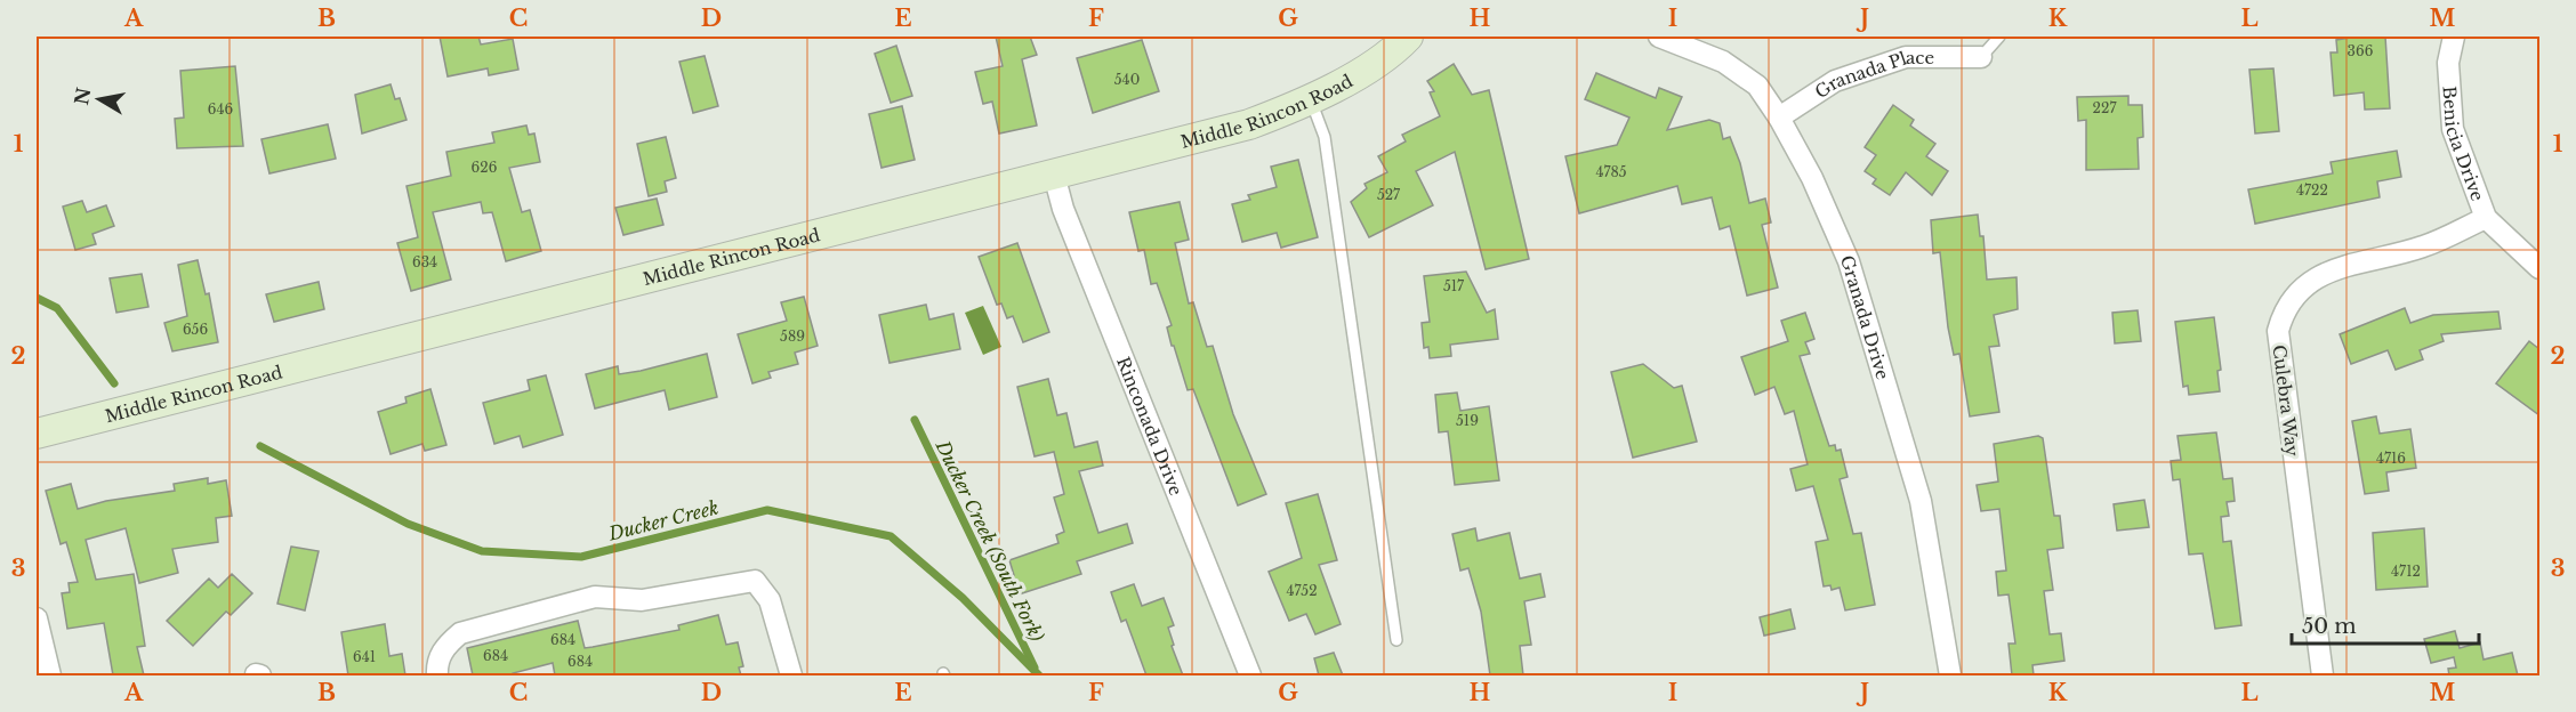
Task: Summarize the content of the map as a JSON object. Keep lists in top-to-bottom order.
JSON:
{
  "streets": {
    "street": [
      "Granada Place",
      "Middle Rincon Road",
      "Benicia Drive",
      "Granada Drive",
      "Culebra Way",
      "Rinconada Drive"
    ]
  },
  "crossings": [
    ["Granada Place", "Granada Drive"],
    ["Middle Rincon Road", "Rinconada Drive"],
    ["Benicia Drive", "Culebra Way"]
  ],
  "water": ["Ducker Creek", "Ducker Creek (South Fork)"],
  "house_numbers": [
    "366",
    "540",
    "227",
    "646",
    "626",
    "4785",
    "4722",
    "527",
    "634",
    "517",
    "656",
    "589",
    "519",
    "4716",
    "4712",
    "4752",
    "684",
    "684",
    "641",
    "684"
  ],
  "scale_bar": "50 m",
  "north": "left",
  "grid": {
    "columns": [
      "A",
      "B",
      "C",
      "D",
      "E",
      "F",
      "G",
      "H",
      "I",
      "J",
      "K",
      "L",
      "M"
    ],
    "rows": ["1", "2", "3"]
  }
}
